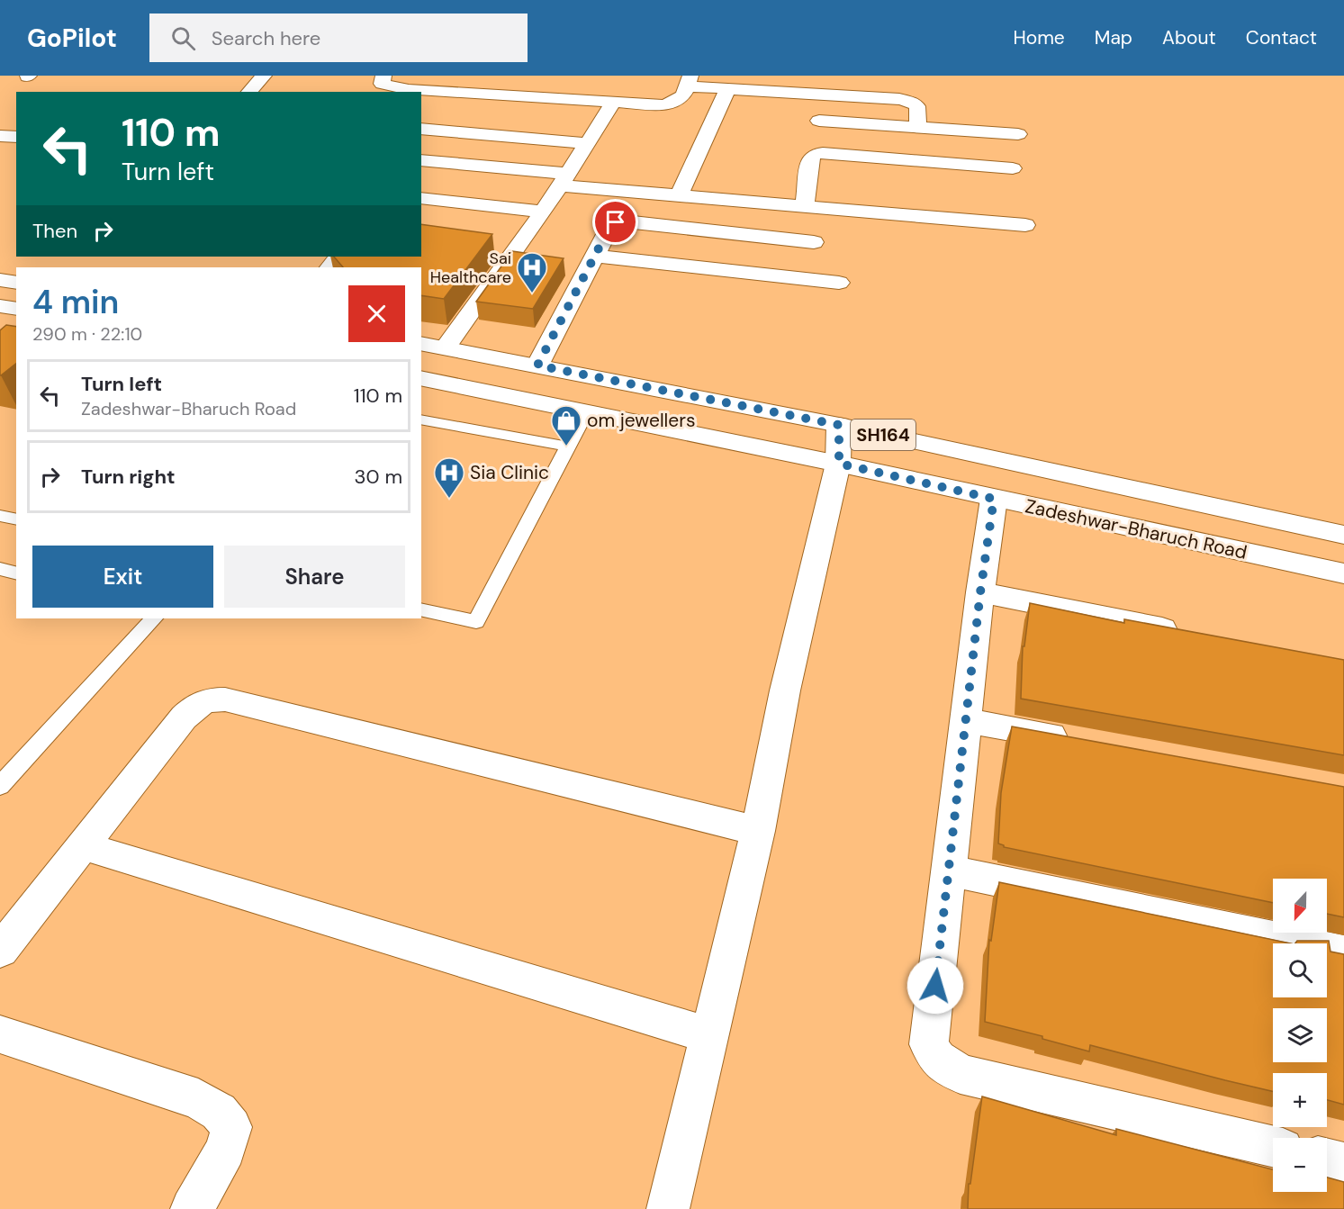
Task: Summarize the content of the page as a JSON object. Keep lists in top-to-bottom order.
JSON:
{
  "streets": {
    "street": ["SH164", "Zadeshwar-Bharuch Road"]
  },
  "places": {
    "hospital": ["Sai Healthcare", "Sia Clinic"],
    "shop": ["om jewellers"]
  },
  "north": "bottom",
  "page": {
    "header": "GoPilot",
    "search": "Search here",
    "nav": [
      "Home",
      "Map",
      "About",
      "Contact"
    ],
    "turn": ["110 m", "Turn left"],
    "then": "Then",
    "heading": ["4 min", "290 m · 22:10"],
    "list": [
      {
        "name": "Turn left",
        "note": "Zadeshwar-Bharuch Road",
        "value": "110 m"
      },
      {
        "name": "Turn right",
        "value": "30 m"
      }
    ],
    "buttons": ["Exit", "Share"],
    "map_buttons": ["+", "−"]
  }
}
